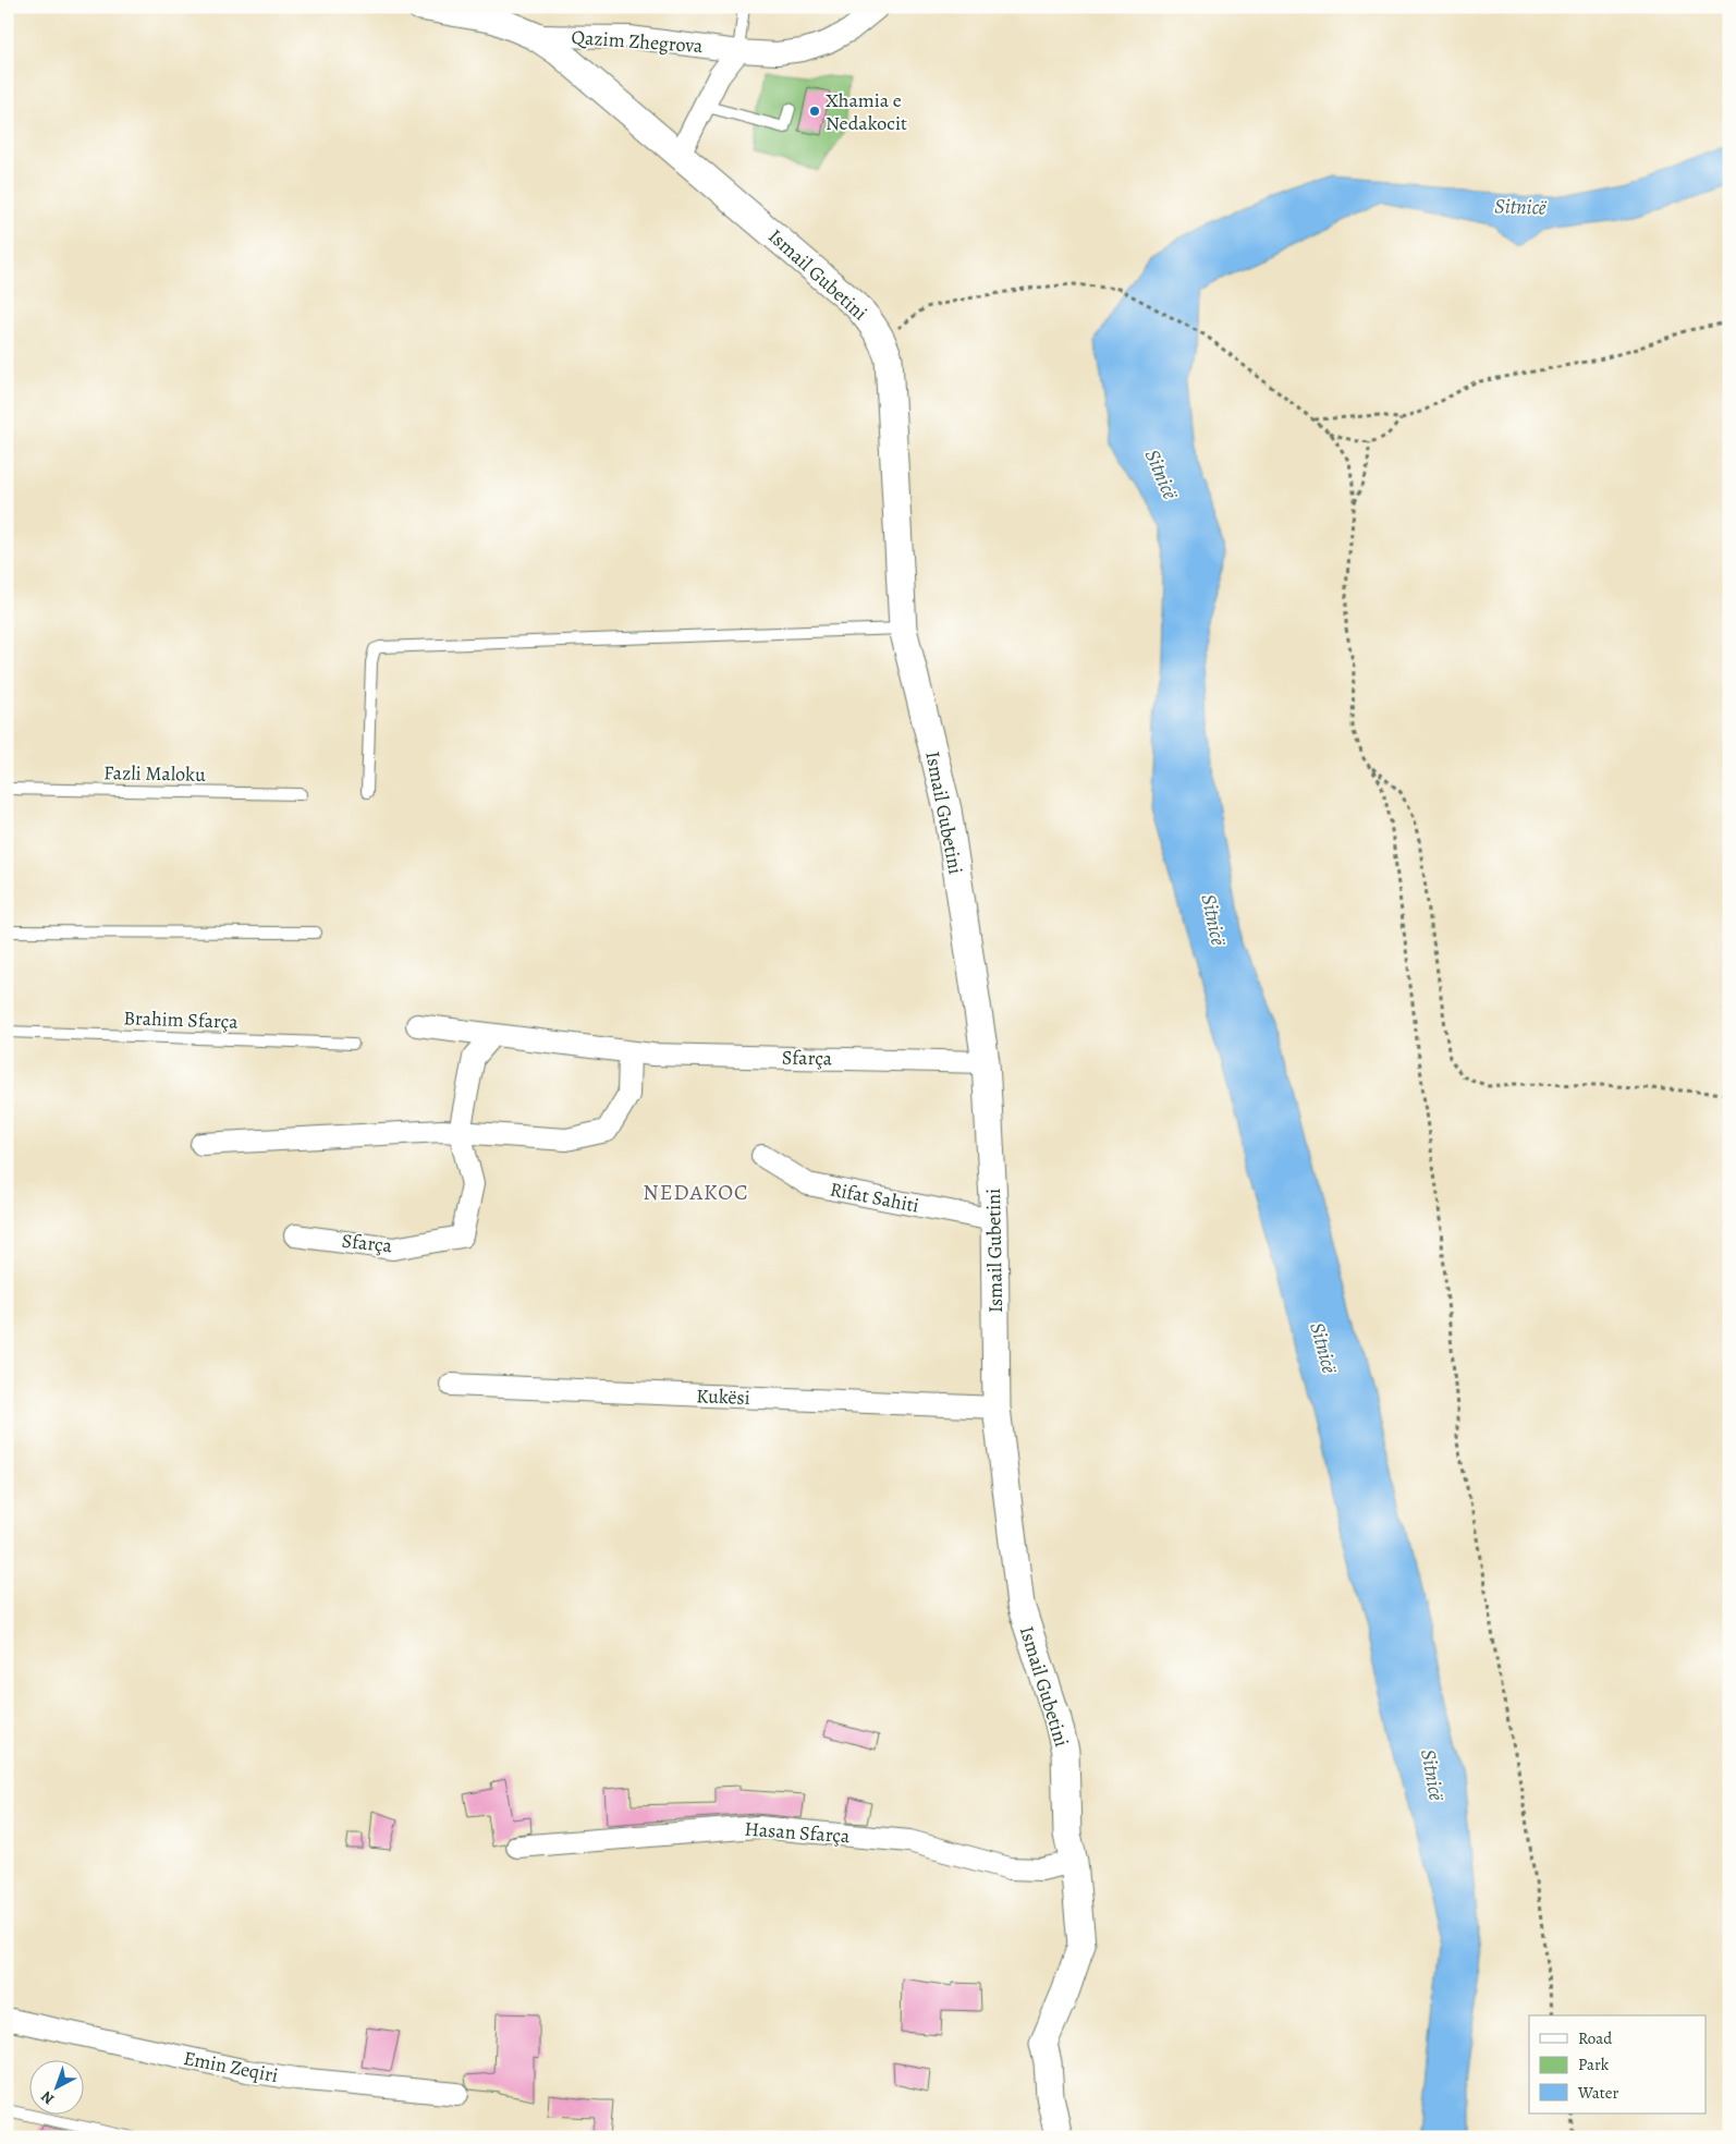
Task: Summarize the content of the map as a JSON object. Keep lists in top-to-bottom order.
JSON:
{
  "streets": {
    "street": [
      "Qazim Zhegrova",
      "Ismail Gubetini",
      "Sfarça",
      "Rifat Sahiti",
      "Kukësi",
      "Hasan Sfarça",
      "Emin Zeqiri"
    ],
    "lane": ["Fazli Maloku", "Brahim Sfarça"]
  },
  "crossings": [
    ["Qazim Zhegrova", "Ismail Gubetini"],
    ["Ismail Gubetini", "Sfarça"],
    ["Ismail Gubetini", "Rifat Sahiti"],
    ["Ismail Gubetini", "Kukësi"],
    ["Ismail Gubetini", "Hasan Sfarça"]
  ],
  "districts": ["NEDAKOC"],
  "water": ["Sitnicë"],
  "places": ["Xhamia e Nedakocit"],
  "legend": ["Road", "Park", "Water"],
  "north": "bottom left"
}
